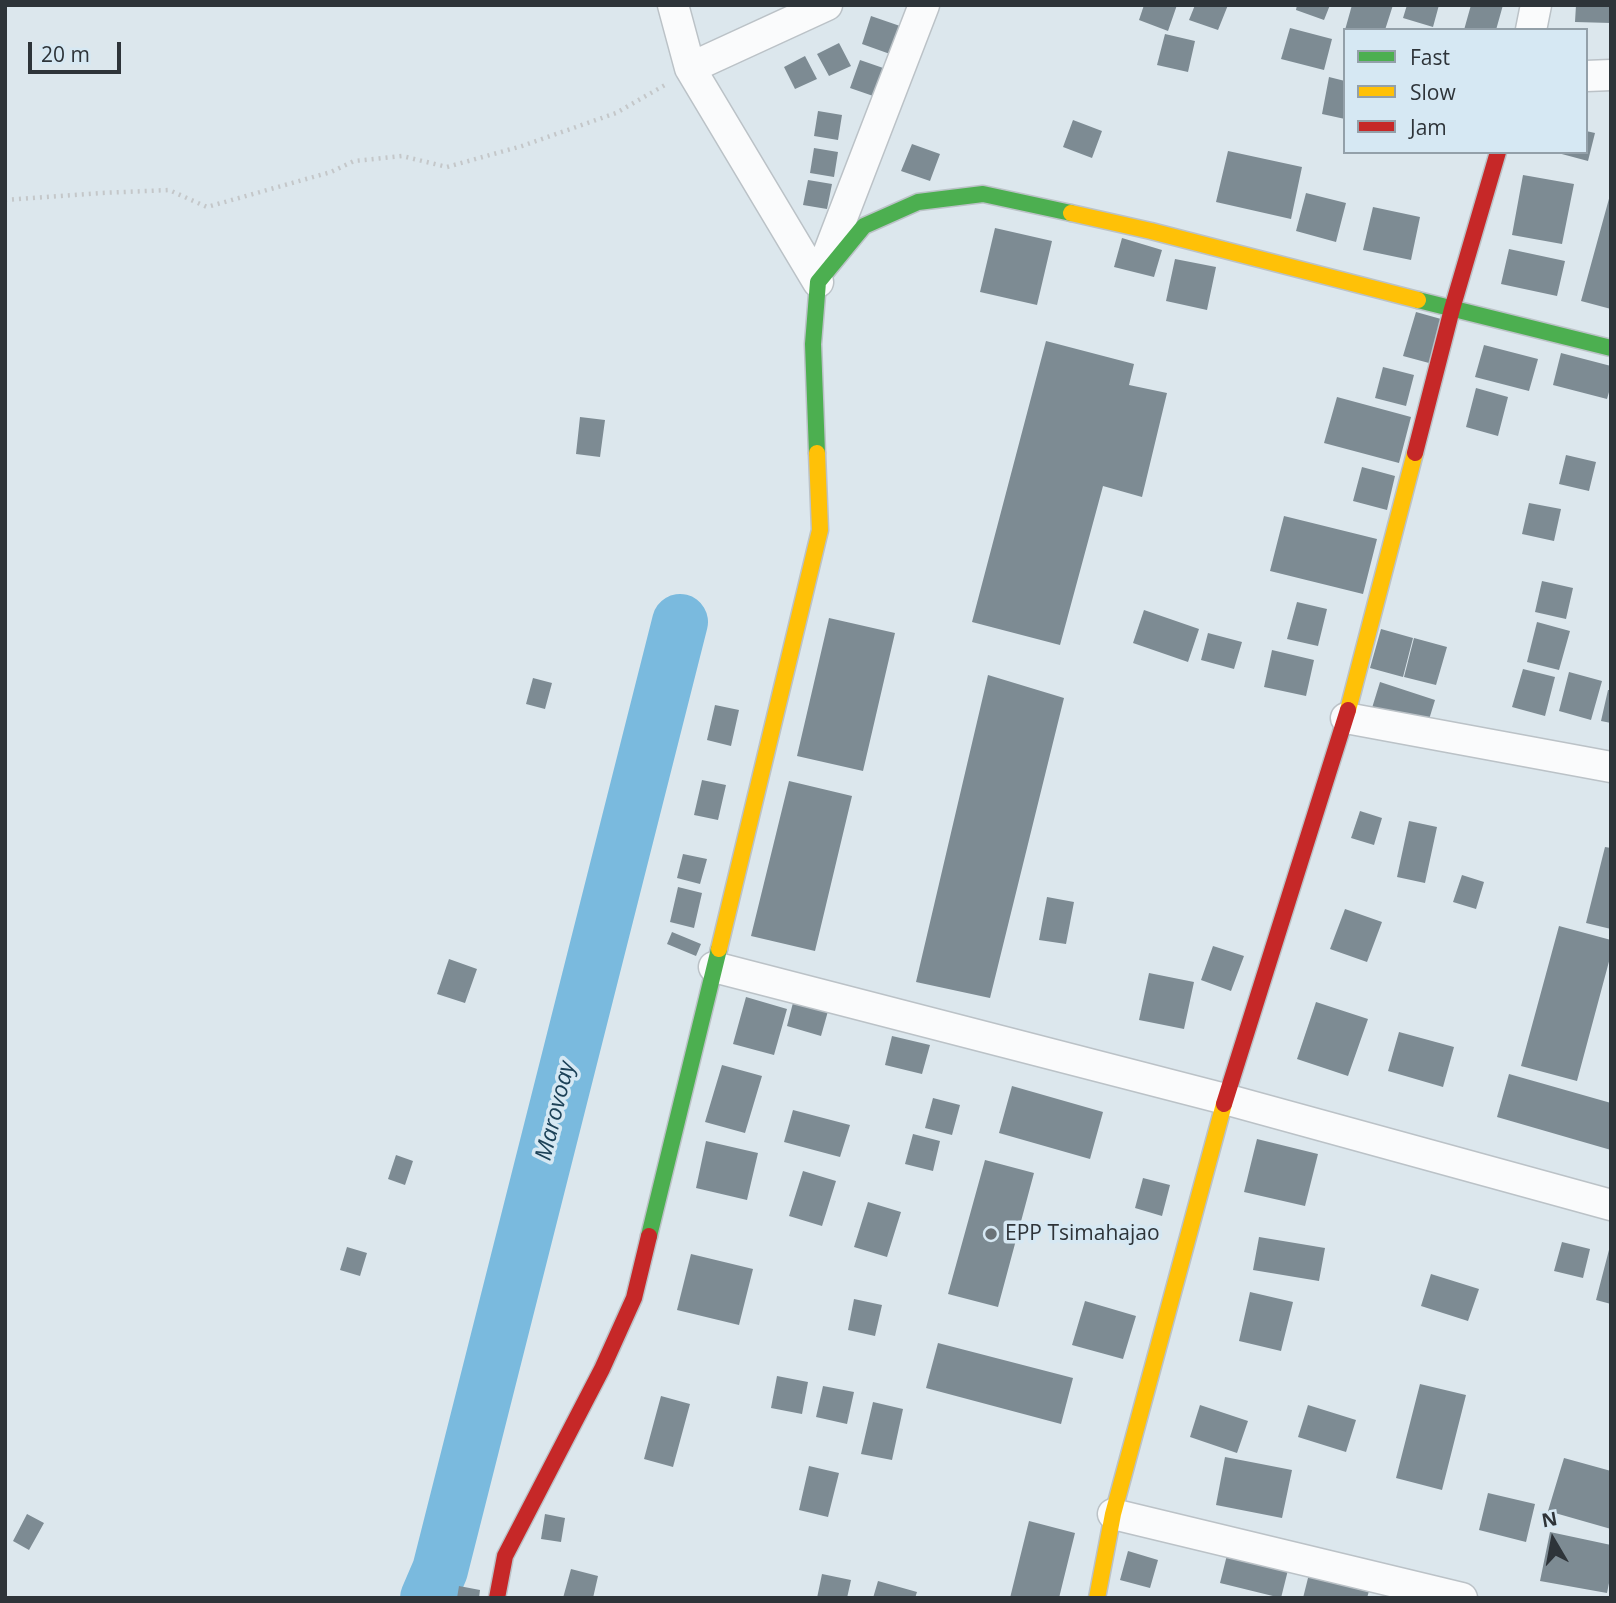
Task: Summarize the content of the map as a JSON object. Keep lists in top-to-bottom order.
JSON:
{
  "water": ["Marovoay"],
  "places": ["EPP Tsimahajao"],
  "legend": ["Fast", "Slow", "Jam"],
  "scale_bar": "20 m",
  "north": "top"
}
